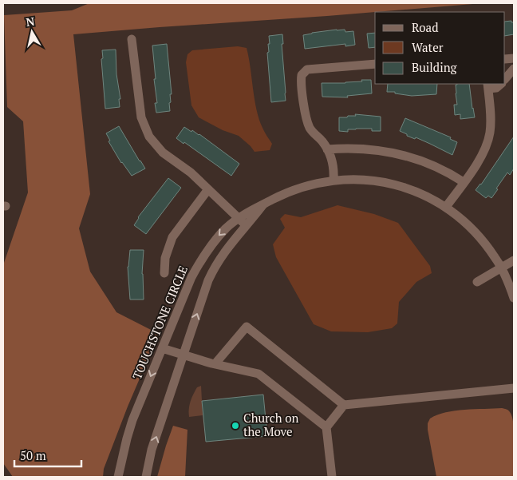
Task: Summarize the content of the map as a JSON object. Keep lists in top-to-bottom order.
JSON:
{
  "streets": {
    "street": ["TOUCHSTONE CIRCLE"]
  },
  "places": ["Church on the Move"],
  "legend": ["Road", "Water", "Building"],
  "scale_bar": "50 m",
  "north": "top"
}
